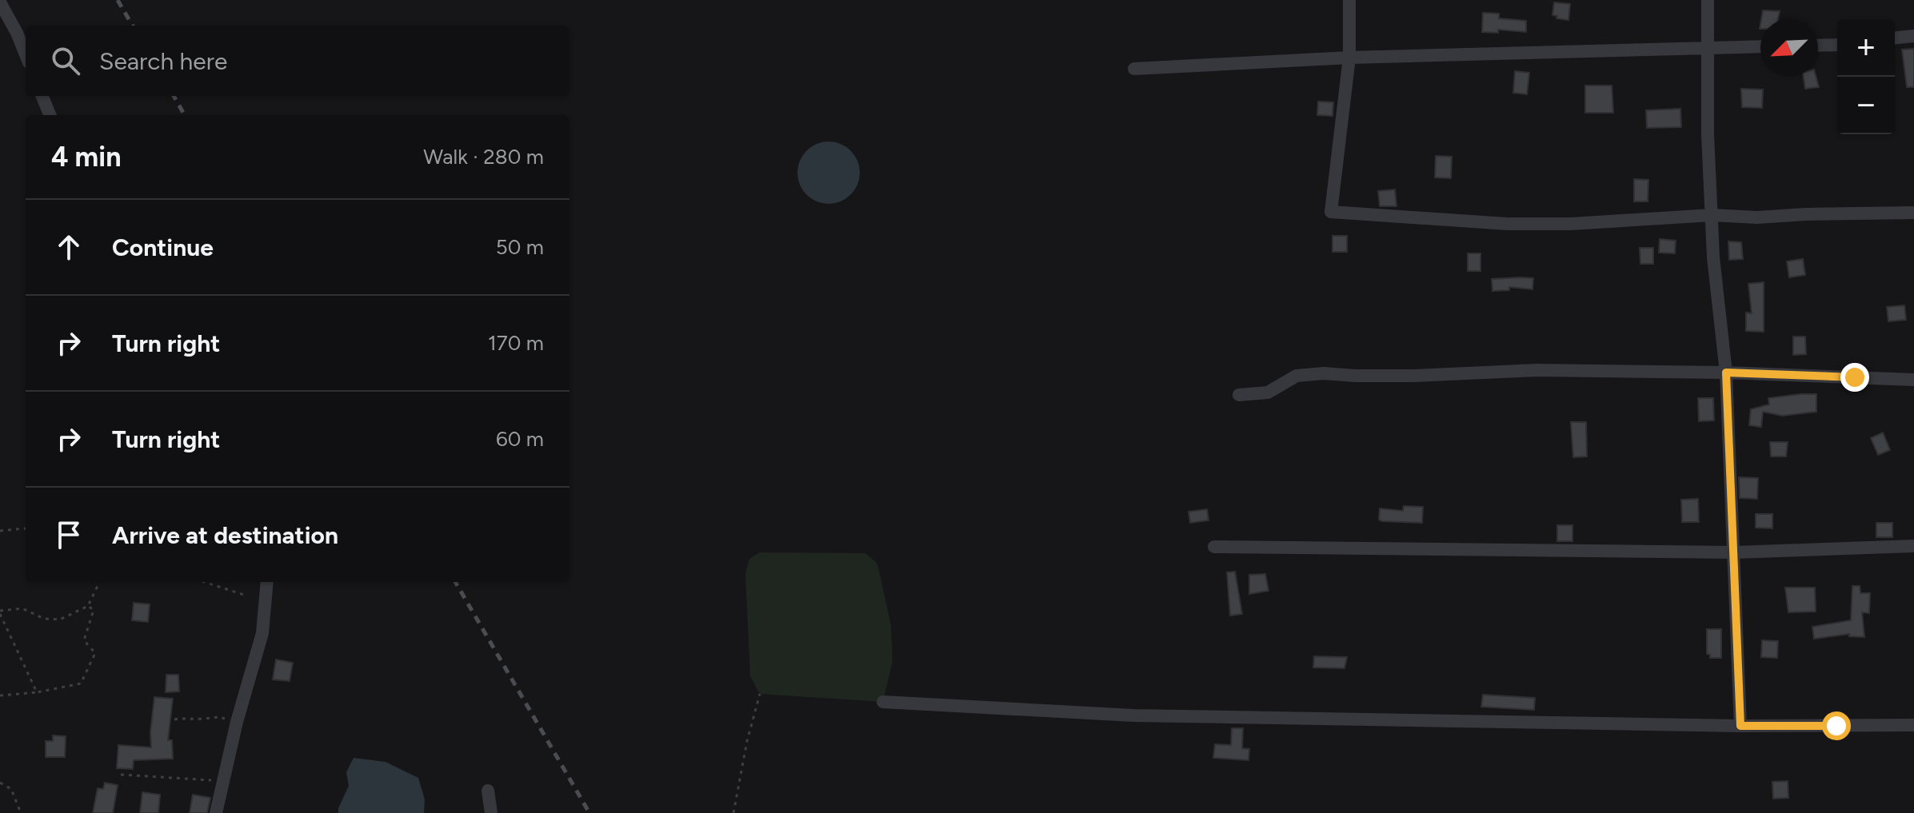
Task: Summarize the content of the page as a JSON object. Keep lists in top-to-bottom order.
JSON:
{
  "north": "bottom left",
  "page": {
    "map_buttons": ["+", "−"],
    "search": "Search here",
    "heading": ["4 min", "Walk · 280 m"],
    "list": [
      ["Continue", "50 m"],
      ["Turn right", "170 m"],
      ["Turn right", "60 m"],
      "Arrive at destination"
    ]
  }
}
